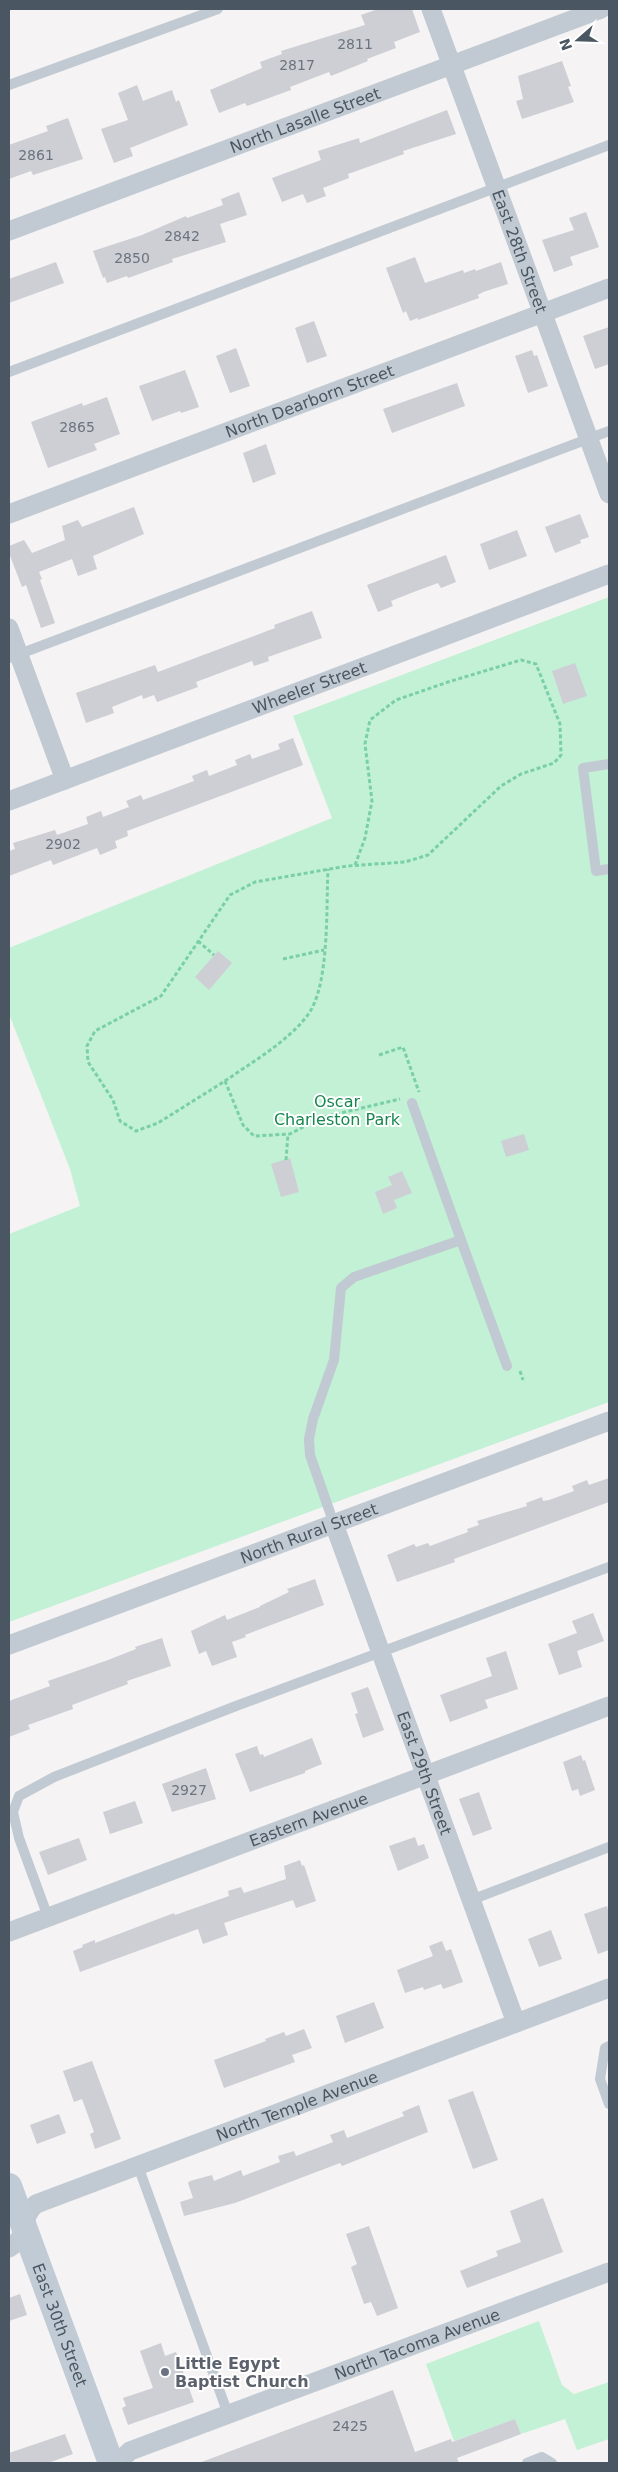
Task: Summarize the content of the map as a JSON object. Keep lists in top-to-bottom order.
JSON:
{
  "streets": {
    "main road": ["East 30th Street"],
    "street": [
      "North Lasalle Street",
      "East 28th Street",
      "North Dearborn Street",
      "Wheeler Street",
      "North Rural Street",
      "East 29th Street",
      "Eastern Avenue",
      "North Temple Avenue",
      "North Tacoma Avenue"
    ]
  },
  "crossings": [
    ["North Lasalle Street", "East 28th Street"],
    ["East 28th Street", "North Dearborn Street"],
    ["North Rural Street", "East 29th Street"],
    ["East 29th Street", "Eastern Avenue"],
    ["East 29th Street", "North Temple Avenue"],
    ["North Temple Avenue", "East 30th Street"]
  ],
  "parks": ["Oscar Charleston Park"],
  "places": ["Little Egypt Baptist Church"],
  "house_numbers": [
    "2811",
    "2817",
    "2861",
    "2842",
    "2850",
    "2865",
    "2902",
    "2927",
    "2425"
  ],
  "north": "left"
}
